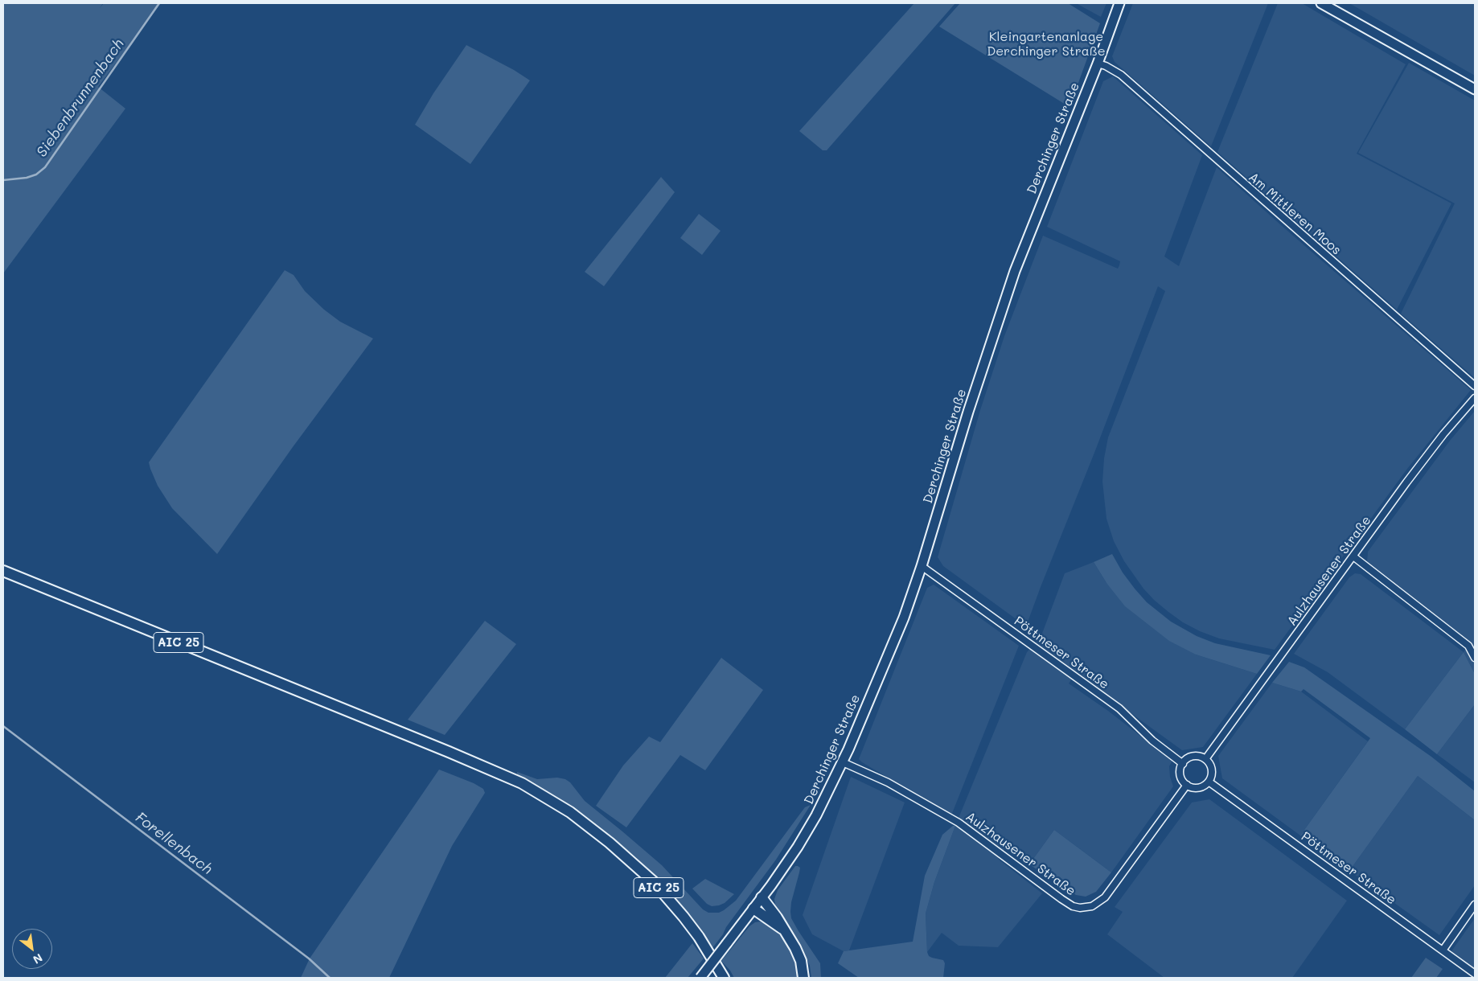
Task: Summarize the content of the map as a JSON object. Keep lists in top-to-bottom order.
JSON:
{
  "streets": {
    "main road": ["Derchinger Straße", "AIC 25"],
    "street": ["Am Mittleren Moos", "Aulzhausener Straße", "Pöttmeser Straße"]
  },
  "crossings": [
    ["Derchinger Straße", "Am Mittleren Moos"],
    ["Derchinger Straße", "Aulzhausener Straße"],
    ["Derchinger Straße", "Pöttmeser Straße"],
    ["Aulzhausener Straße", "Pöttmeser Straße"]
  ],
  "water": ["Siebenbrunnenbach", "Forellenbach"],
  "parks": ["Kleingartenanlage Derchinger Straße"],
  "north": "bottom right"
}
